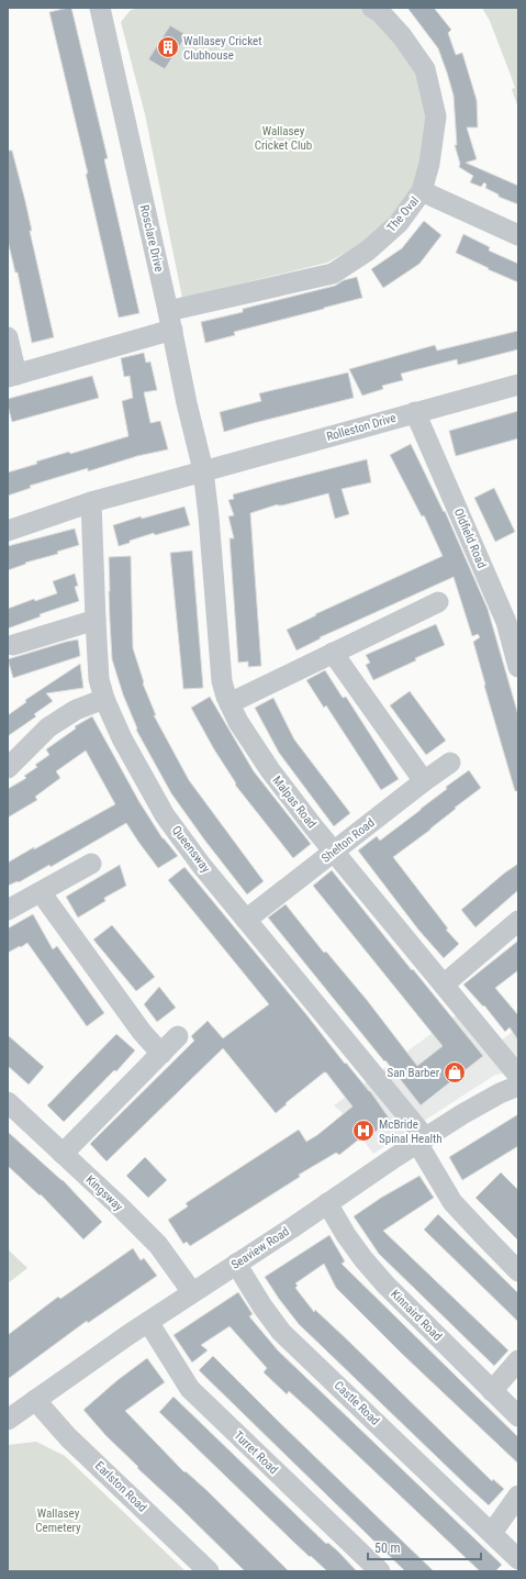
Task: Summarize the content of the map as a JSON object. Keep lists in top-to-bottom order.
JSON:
{
  "streets": {
    "street": [
      "The Oval",
      "Rosclare Drive",
      "Rolleston Drive",
      "Oldfield Road",
      "Malpas Road",
      "Shelton Road",
      "Queensway",
      "Kingsway",
      "Seaview Road",
      "Kinnaird Road",
      "Castle Road",
      "Turret Road",
      "Earlston Road"
    ]
  },
  "crossings": [
    ["The Oval", "Rosclare Drive"],
    ["Rosclare Drive", "Rolleston Drive"],
    ["Rosclare Drive", "Malpas Road"],
    ["Rolleston Drive", "Oldfield Road"],
    ["Rolleston Drive", "Malpas Road"],
    ["Rolleston Drive", "Queensway"],
    ["Malpas Road", "Shelton Road"],
    ["Shelton Road", "Queensway"],
    ["Queensway", "Seaview Road"],
    ["Kingsway", "Seaview Road"],
    ["Seaview Road", "Kinnaird Road"],
    ["Seaview Road", "Castle Road"],
    ["Seaview Road", "Turret Road"],
    ["Seaview Road", "Earlston Road"]
  ],
  "parks": ["Wallasey Cricket Club", "Wallasey Cemetery"],
  "places": {
    "building": ["Wallasey Cricket Clubhouse"],
    "shop": ["San Barber"],
    "hospital": ["McBride Spinal Health"]
  },
  "scale_bar": "50 m"
}
